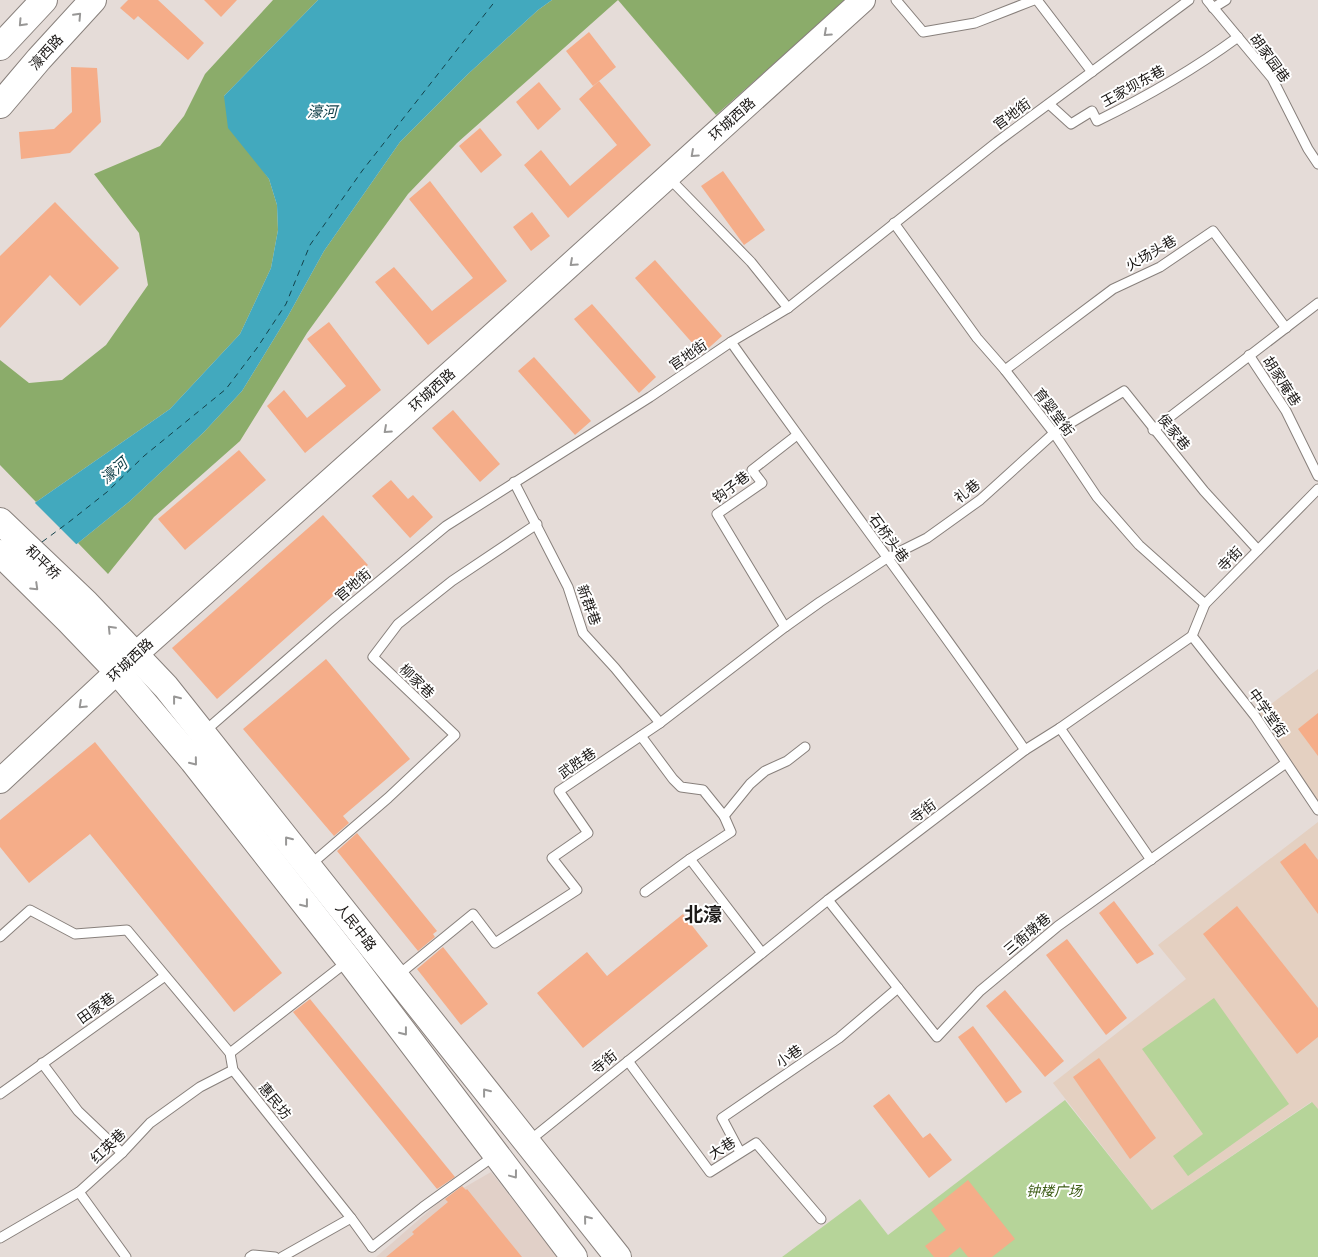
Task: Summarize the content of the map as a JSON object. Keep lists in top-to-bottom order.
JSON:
{
  "streets": {
    "main road": ["濠西路", "和平桥", "人民中路"],
    "street": ["环城西路"],
    "lane": [
      "胡家园巷",
      "王家坝东巷",
      "官地街",
      "火场头巷",
      "胡家庵巷",
      "育婴堂街",
      "侯家巷",
      "钩子巷",
      "礼巷",
      "石桥头巷",
      "寺街",
      "新群巷",
      "柳家巷",
      "中学堂街",
      "武胜巷",
      "三衙墩巷",
      "田家巷",
      "小巷",
      "惠民坊",
      "红英巷",
      "大巷"
    ]
  },
  "crossings": [
    ["胡家园巷", "王家坝东巷"],
    ["王家坝东巷", "官地街"],
    ["官地街", "育婴堂街"],
    ["官地街", "石桥头巷"],
    ["官地街", "新群巷"],
    ["官地街", "人民中路"],
    ["环城西路", "人民中路"],
    ["火场头巷", "胡家庵巷"],
    ["火场头巷", "育婴堂街"],
    ["胡家庵巷", "侯家巷"],
    ["育婴堂街", "侯家巷"],
    ["育婴堂街", "礼巷"],
    ["育婴堂街", "寺街"],
    ["侯家巷", "礼巷"],
    ["侯家巷", "寺街"],
    ["钩子巷", "石桥头巷"],
    ["钩子巷", "武胜巷"],
    ["礼巷", "石桥头巷"],
    ["礼巷", "武胜巷"],
    ["石桥头巷", "寺街"],
    ["石桥头巷", "武胜巷"],
    ["寺街", "中学堂街"],
    ["寺街", "人民中路"],
    ["寺街", "三衙墩巷"],
    ["寺街", "大巷"],
    ["和平桥", "人民中路"],
    ["新群巷", "柳家巷"],
    ["新群巷", "武胜巷"],
    ["柳家巷", "人民中路"],
    ["中学堂街", "三衙墩巷"],
    ["武胜巷", "人民中路"],
    ["三衙墩巷", "小巷"],
    ["小巷", "大巷"],
    ["惠民坊", "红英巷"]
  ],
  "one_way": ["环城西路"],
  "districts": ["北濠"],
  "water": ["濠河"],
  "parks": ["钟楼广场"]
}
